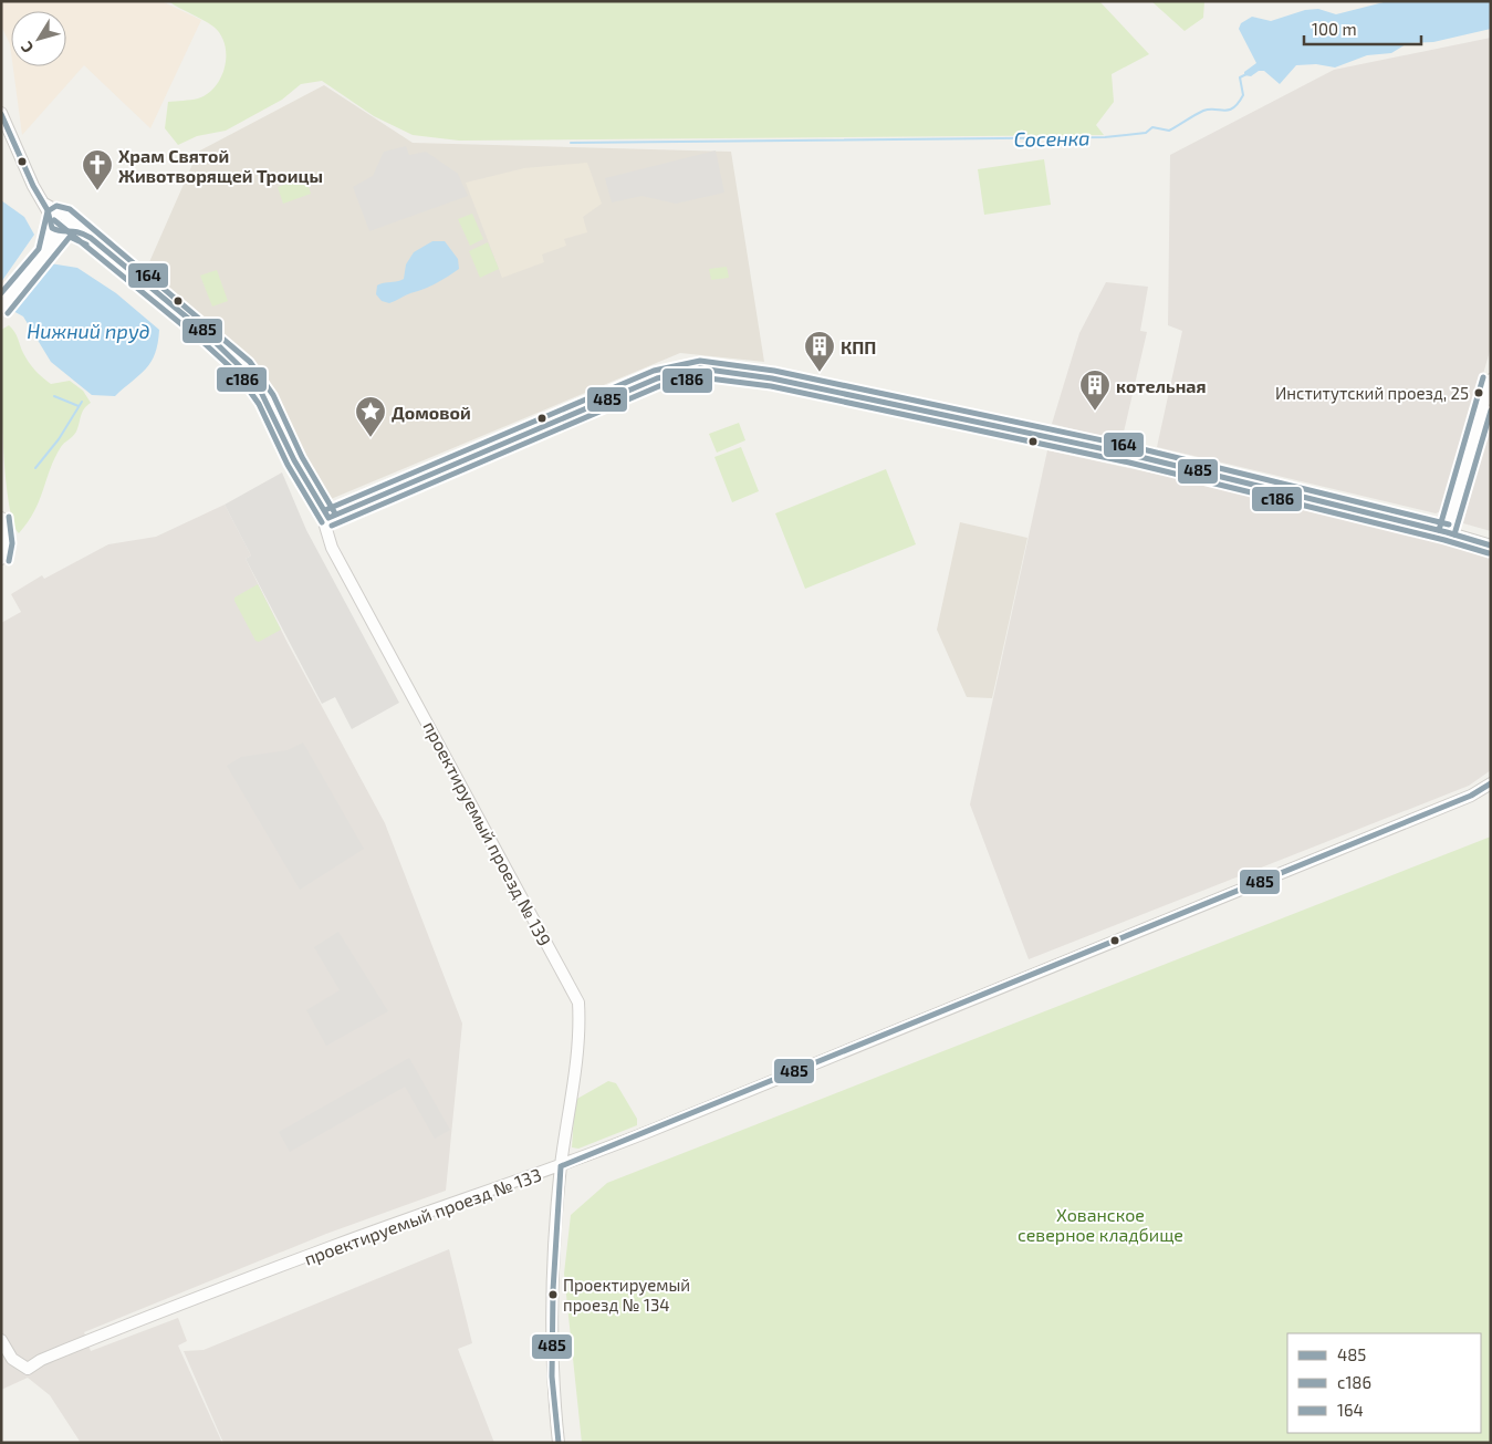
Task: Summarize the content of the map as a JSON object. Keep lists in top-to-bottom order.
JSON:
{
  "streets": {
    "street": ["проектируемый проезд № 139", "проектируемый проезд № 133"]
  },
  "crossings": [
    ["проектируемый проезд № 139", "проектируемый проезд № 133"]
  ],
  "water": ["Сосенка", "Нижний пруд"],
  "parks": ["Хованское северное кладбище"],
  "places": {
    "church": ["Храм Святой Животворящей Троицы"],
    "building": ["КПП", "котельная"],
    "other": ["Институтский проезд, 25", "Проектируемый проезд № 134"],
    "place": ["Домовой"]
  },
  "lines": ["transit line 485", "transit line 164", "transit line с186"],
  "legend": ["485", "с186", "164"],
  "scale_bar": "100 m",
  "north": "bottom left"
}
